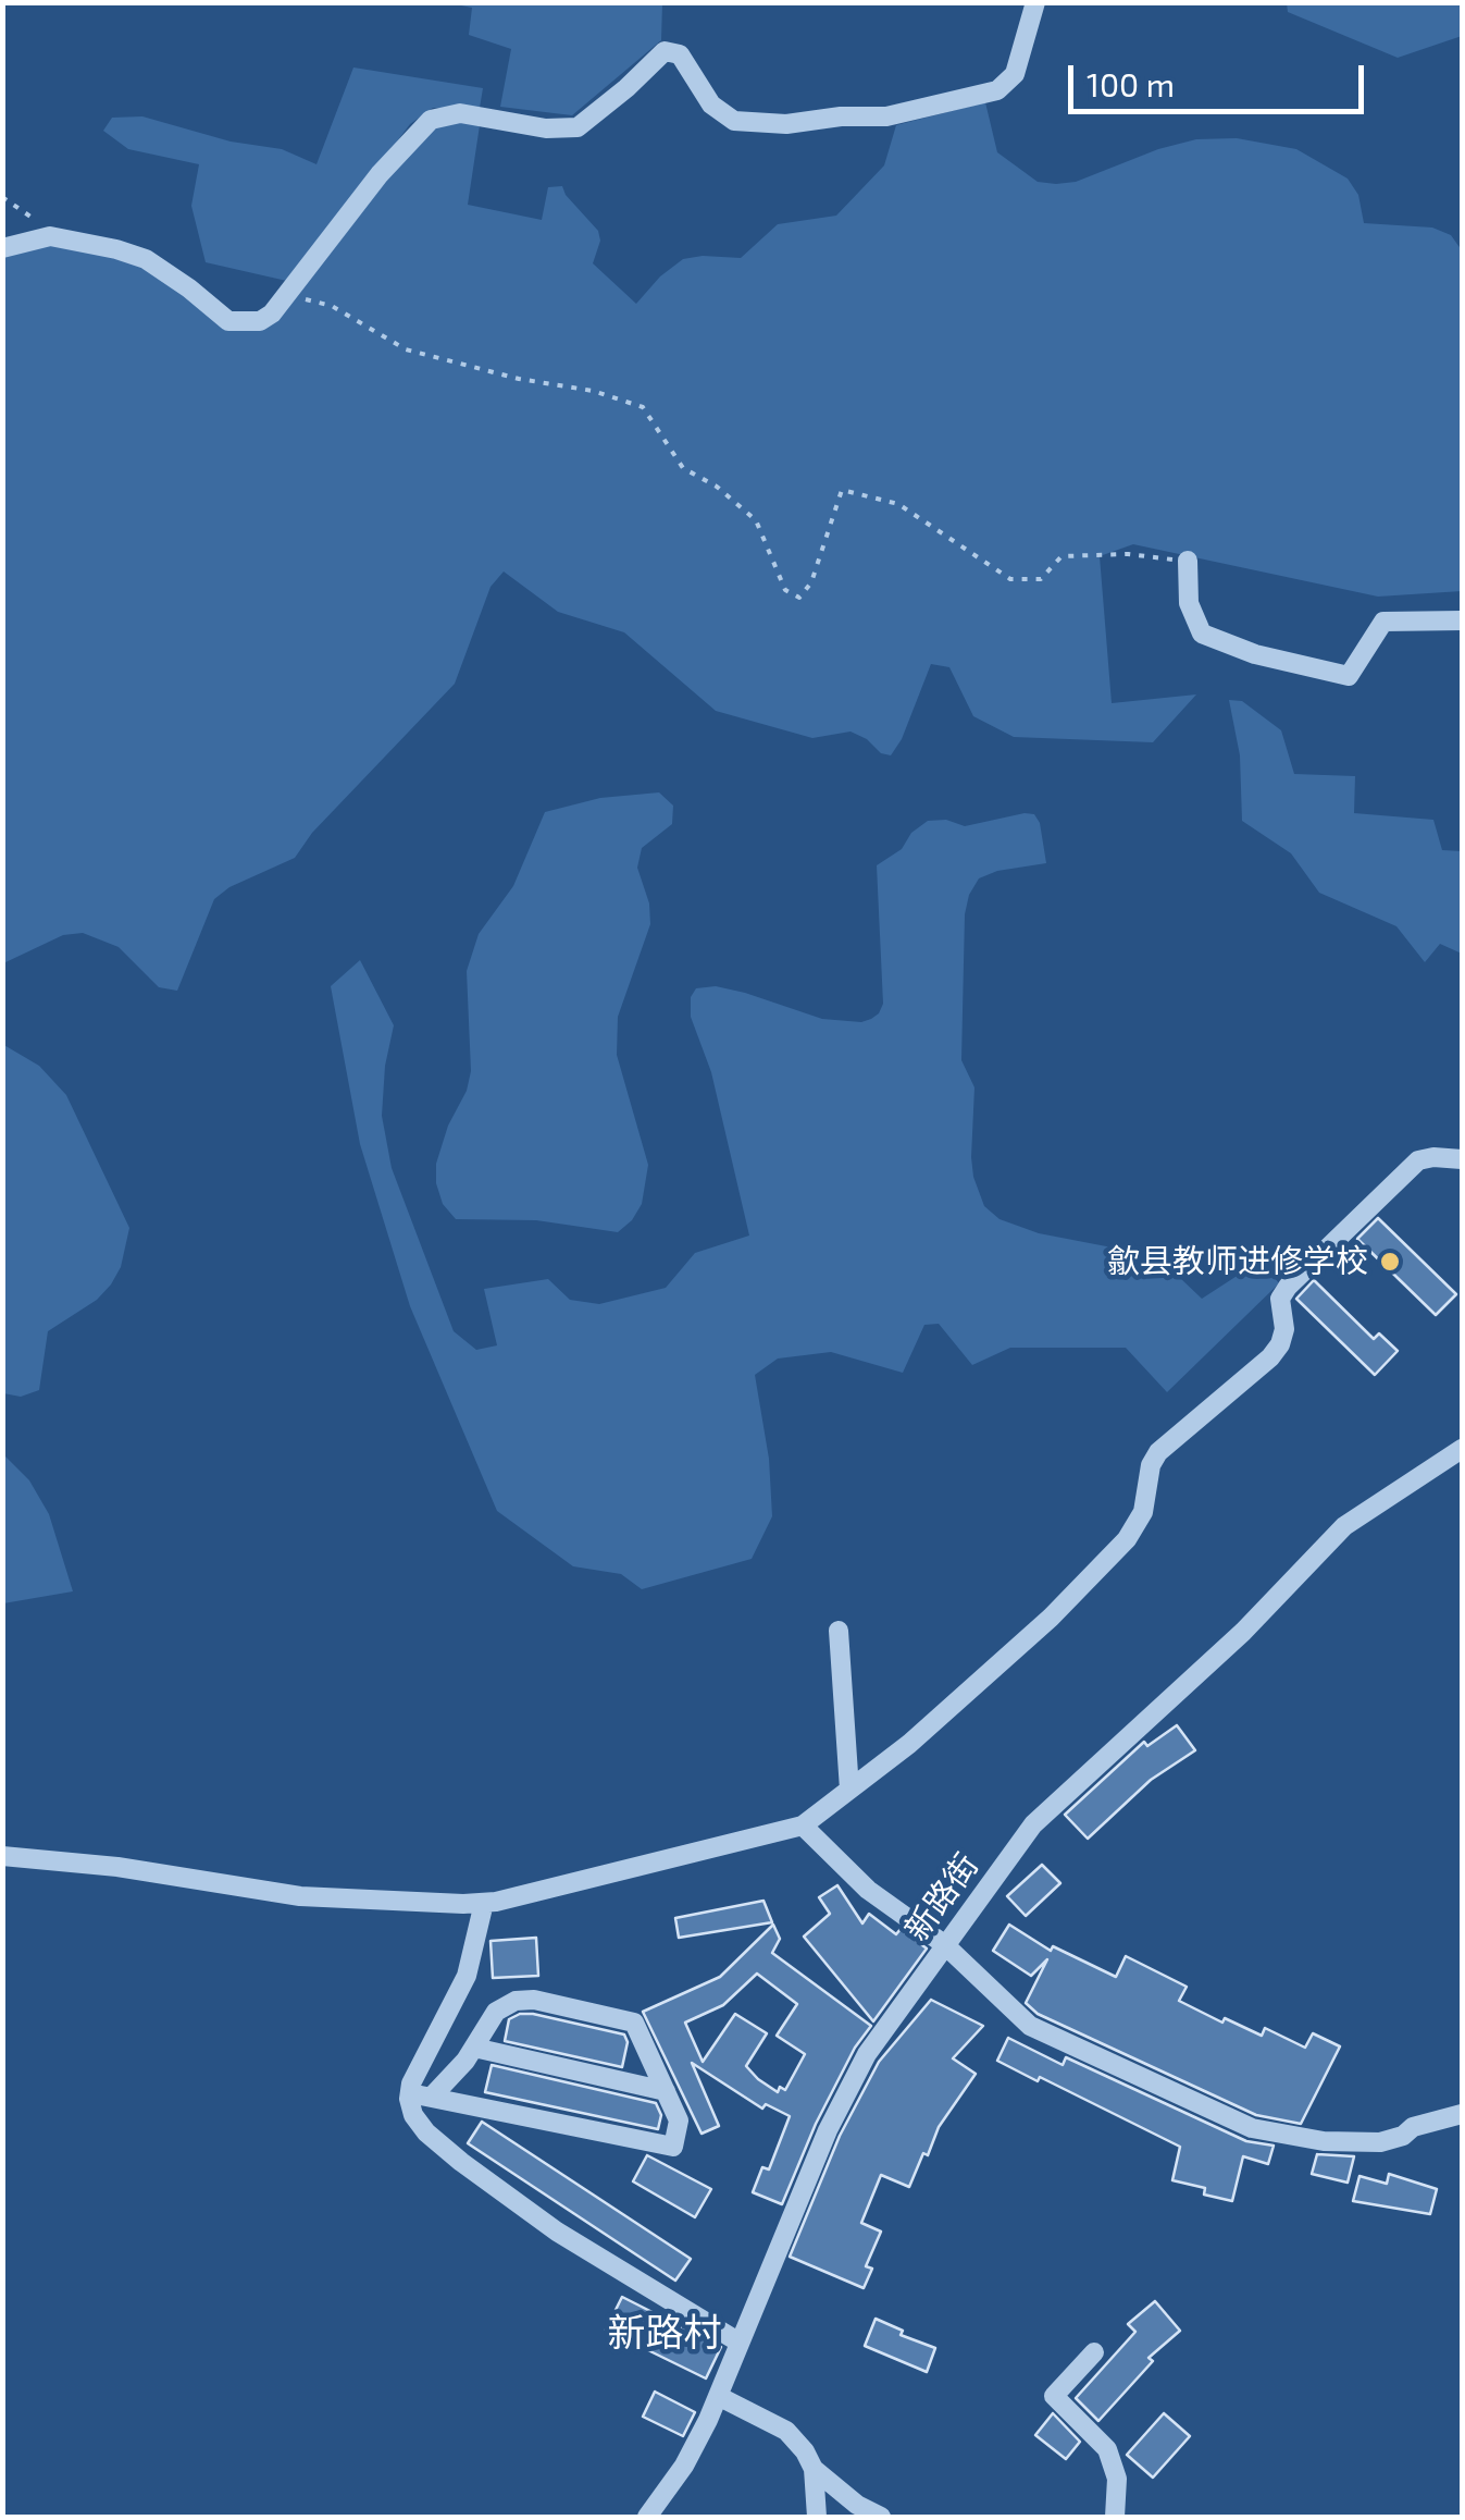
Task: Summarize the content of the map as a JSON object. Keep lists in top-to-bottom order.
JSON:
{
  "streets": {
    "street": ["新路街"]
  },
  "districts": ["新路村"],
  "places": ["歙县教师进修学校"],
  "scale_bar": "100 m"
}
